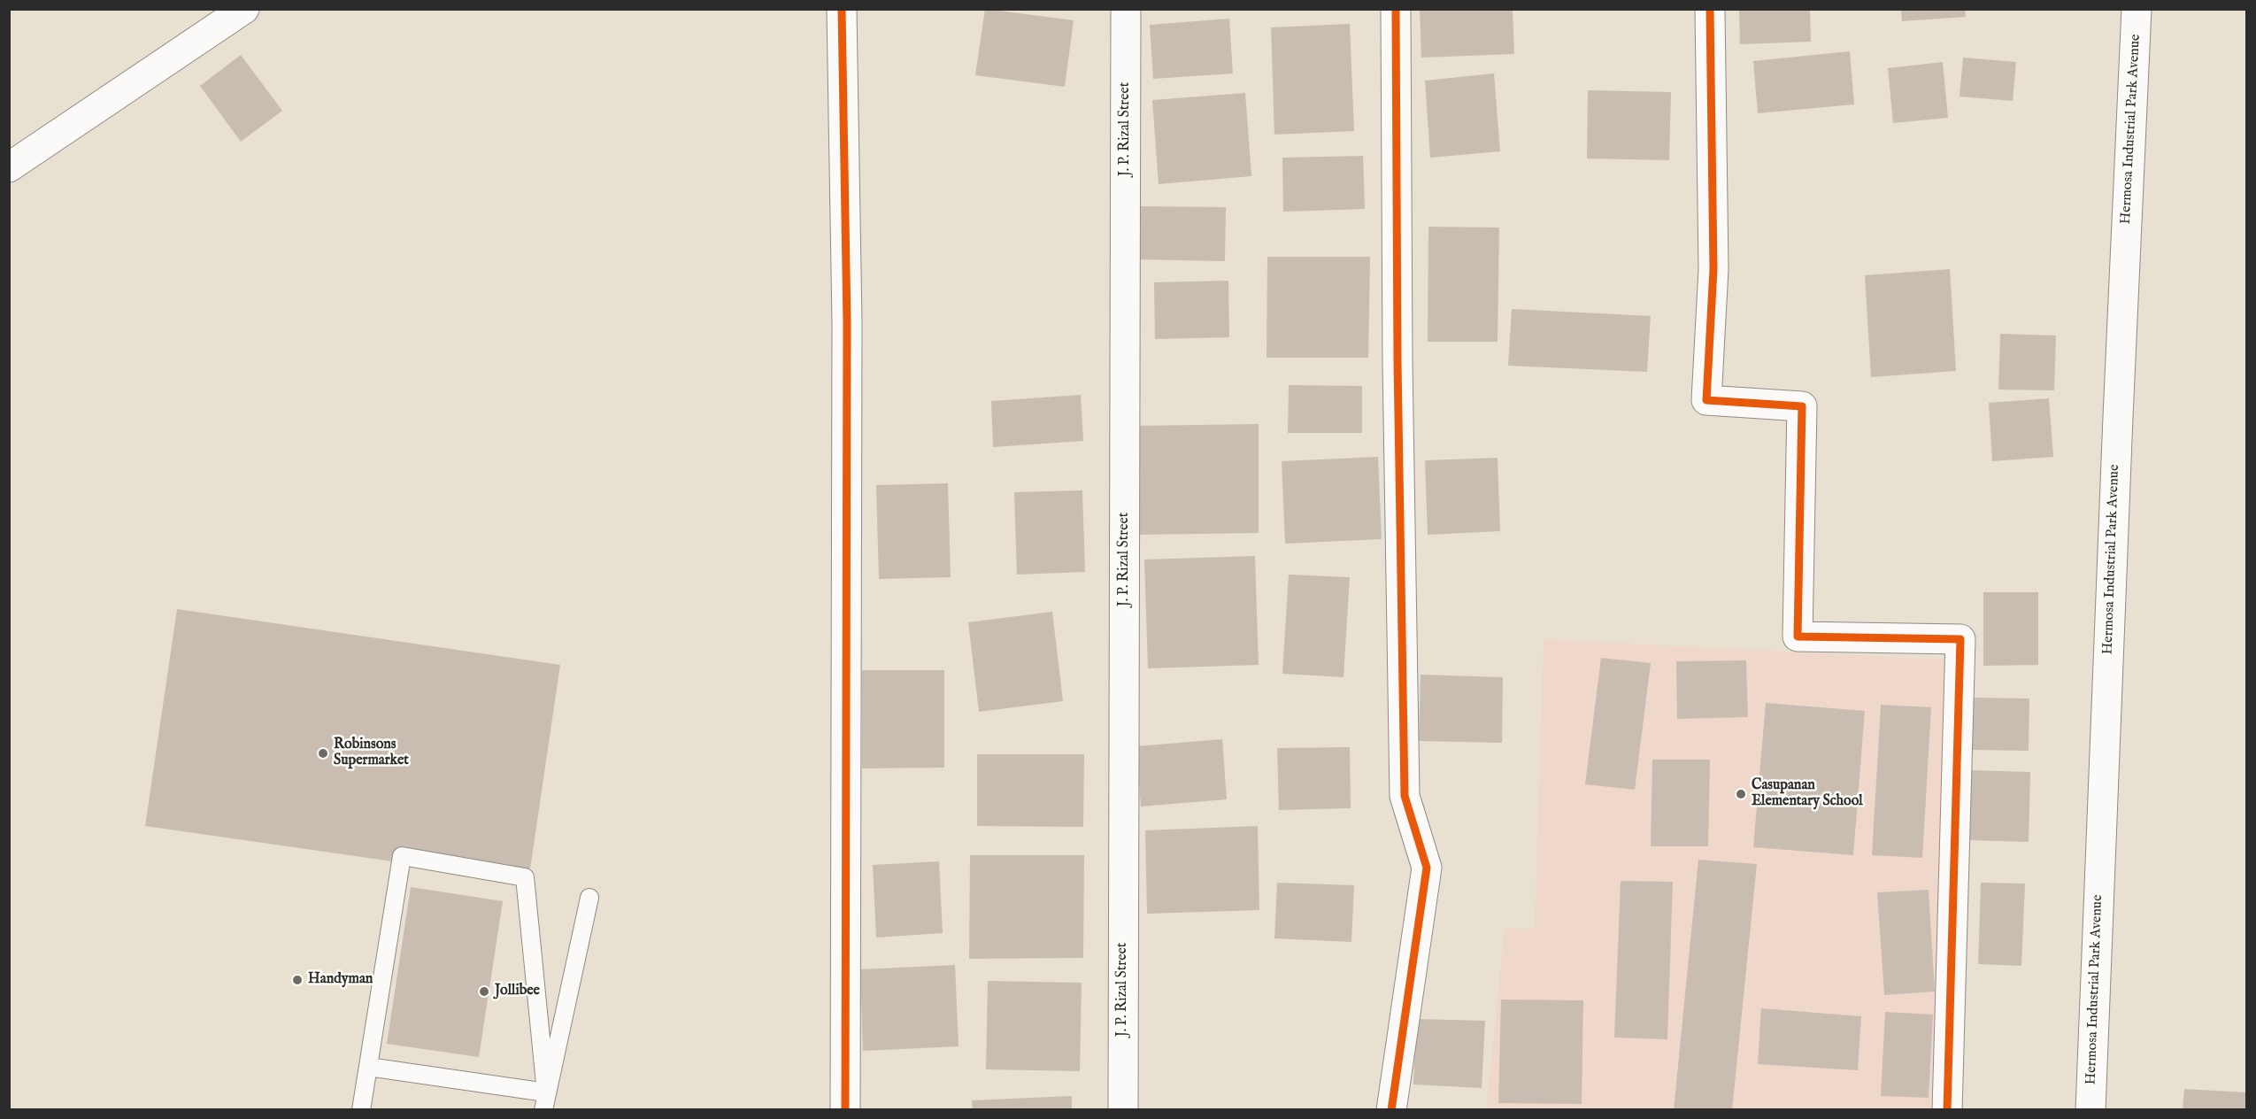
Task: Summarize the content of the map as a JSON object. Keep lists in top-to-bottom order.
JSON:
{
  "streets": {
    "street": ["J. P. Rizal Street", "Hermosa Industrial Park Avenue"]
  },
  "places": [
    "Robinsons Supermarket",
    "Casupanan Elementary School",
    "Handyman",
    "Jollibee"
  ]
}
